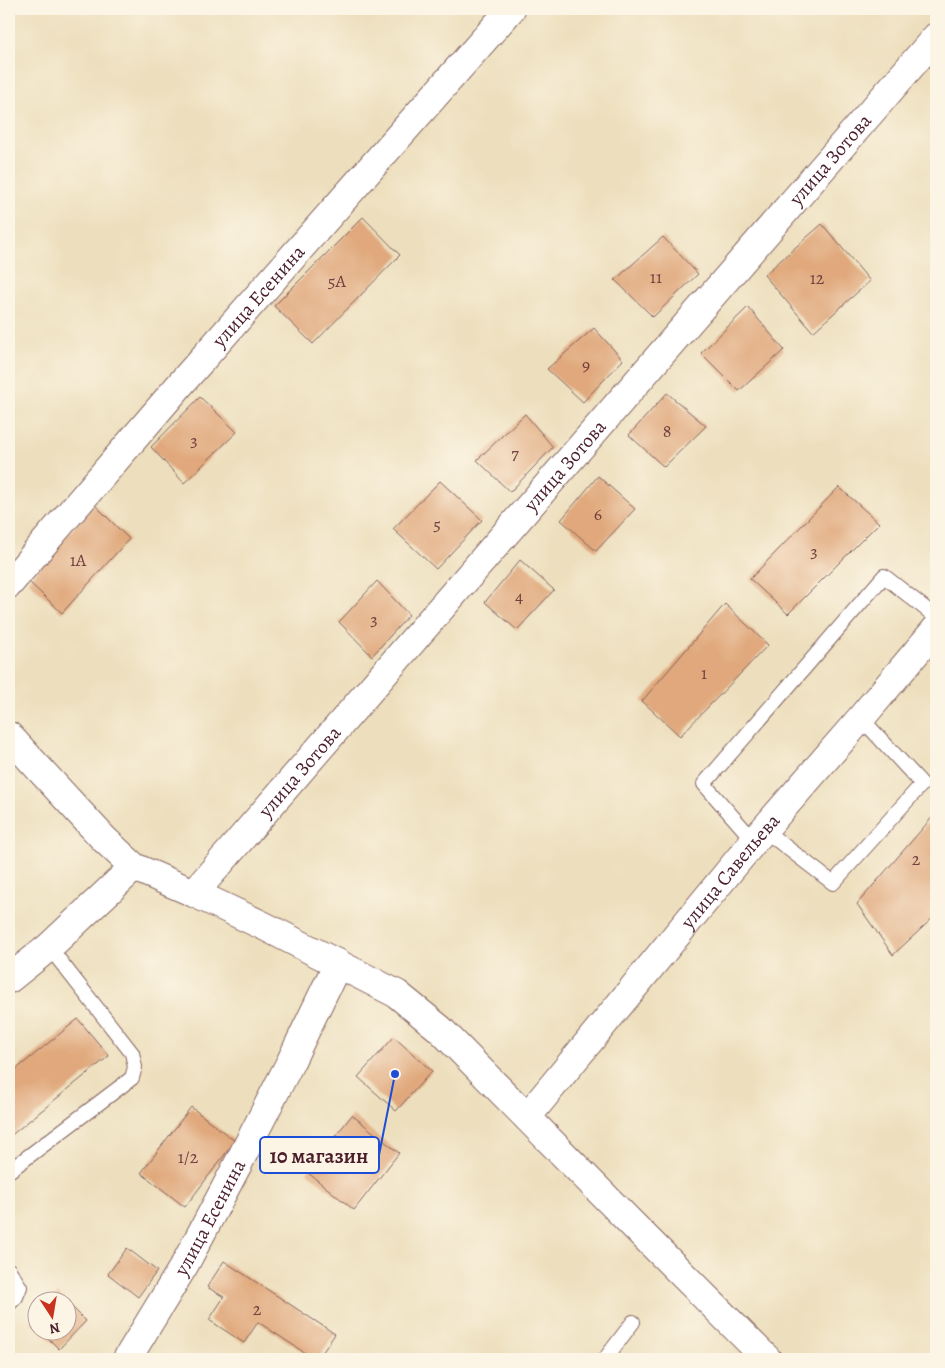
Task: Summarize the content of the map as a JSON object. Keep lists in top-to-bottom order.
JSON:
{
  "streets": {
    "street": ["улица Зотова", "улица Есенина", "улица Савельева"]
  },
  "places": ["10 магазин"],
  "house_numbers": [
    "11",
    "12",
    "5А",
    "9",
    "8",
    "3",
    "7",
    "6",
    "5",
    "3",
    "1А",
    "4",
    "3",
    "1",
    "2",
    "1/2",
    "2"
  ],
  "north": "bottom"
}
